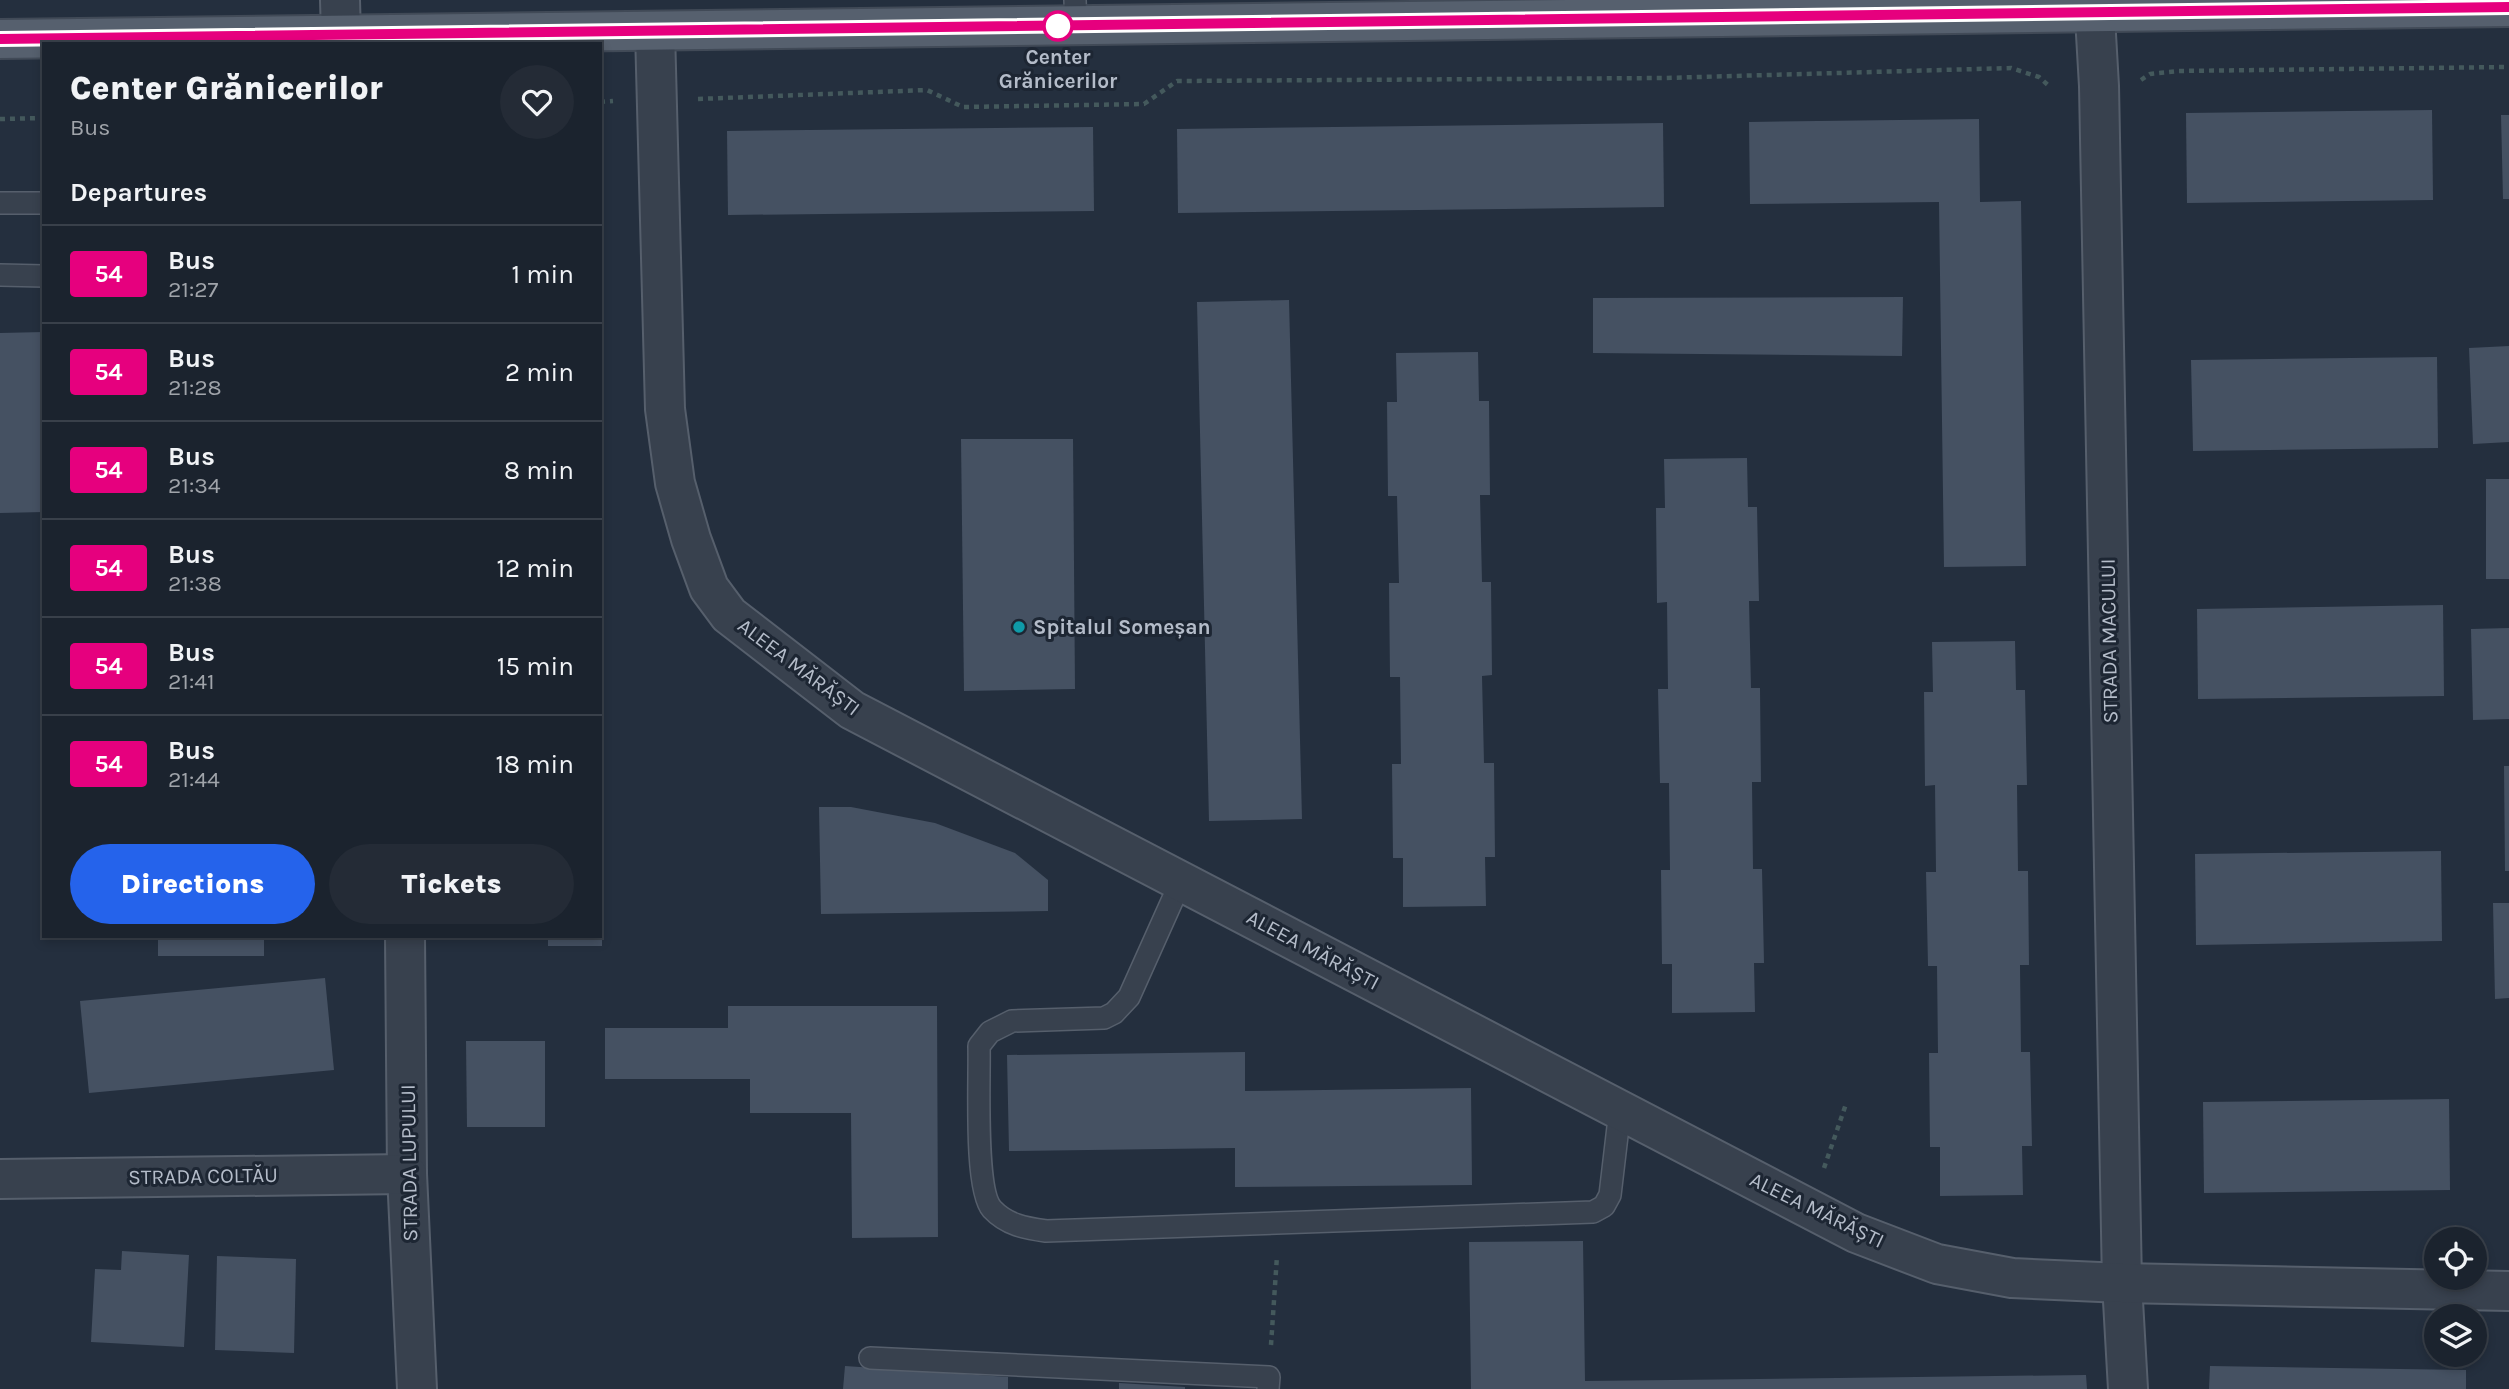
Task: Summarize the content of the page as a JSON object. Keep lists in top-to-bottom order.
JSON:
{
  "streets": {
    "street": [
      "STRADA MACULUI",
      "ALEEA MĂRĂȘTI",
      "STRADA LUPULUI",
      "STRADA COLTĂU"
    ]
  },
  "crossings": [
    ["STRADA MACULUI", "ALEEA MĂRĂȘTI"],
    ["STRADA LUPULUI", "STRADA COLTĂU"]
  ],
  "places": ["Center Grănicerilor", "Spitalul Someșan"],
  "lines": ["bus line 54"],
  "page": {
    "heading": [
      ["Center Grănicerilor", "Bus"],
      "Departures"
    ],
    "list": [
      {
        "mark": "54",
        "name": "Bus",
        "note": "21:27",
        "value": "1 min"
      },
      {
        "mark": "54",
        "name": "Bus",
        "note": "21:28",
        "value": "2 min"
      },
      {
        "mark": "54",
        "name": "Bus",
        "note": "21:34",
        "value": "8 min"
      },
      {
        "mark": "54",
        "name": "Bus",
        "note": "21:38",
        "value": "12 min"
      },
      {
        "mark": "54",
        "name": "Bus",
        "note": "21:41",
        "value": "15 min"
      },
      {
        "mark": "54",
        "name": "Bus",
        "note": "21:44",
        "value": "18 min"
      }
    ],
    "buttons": ["Directions", "Tickets"]
  }
}
